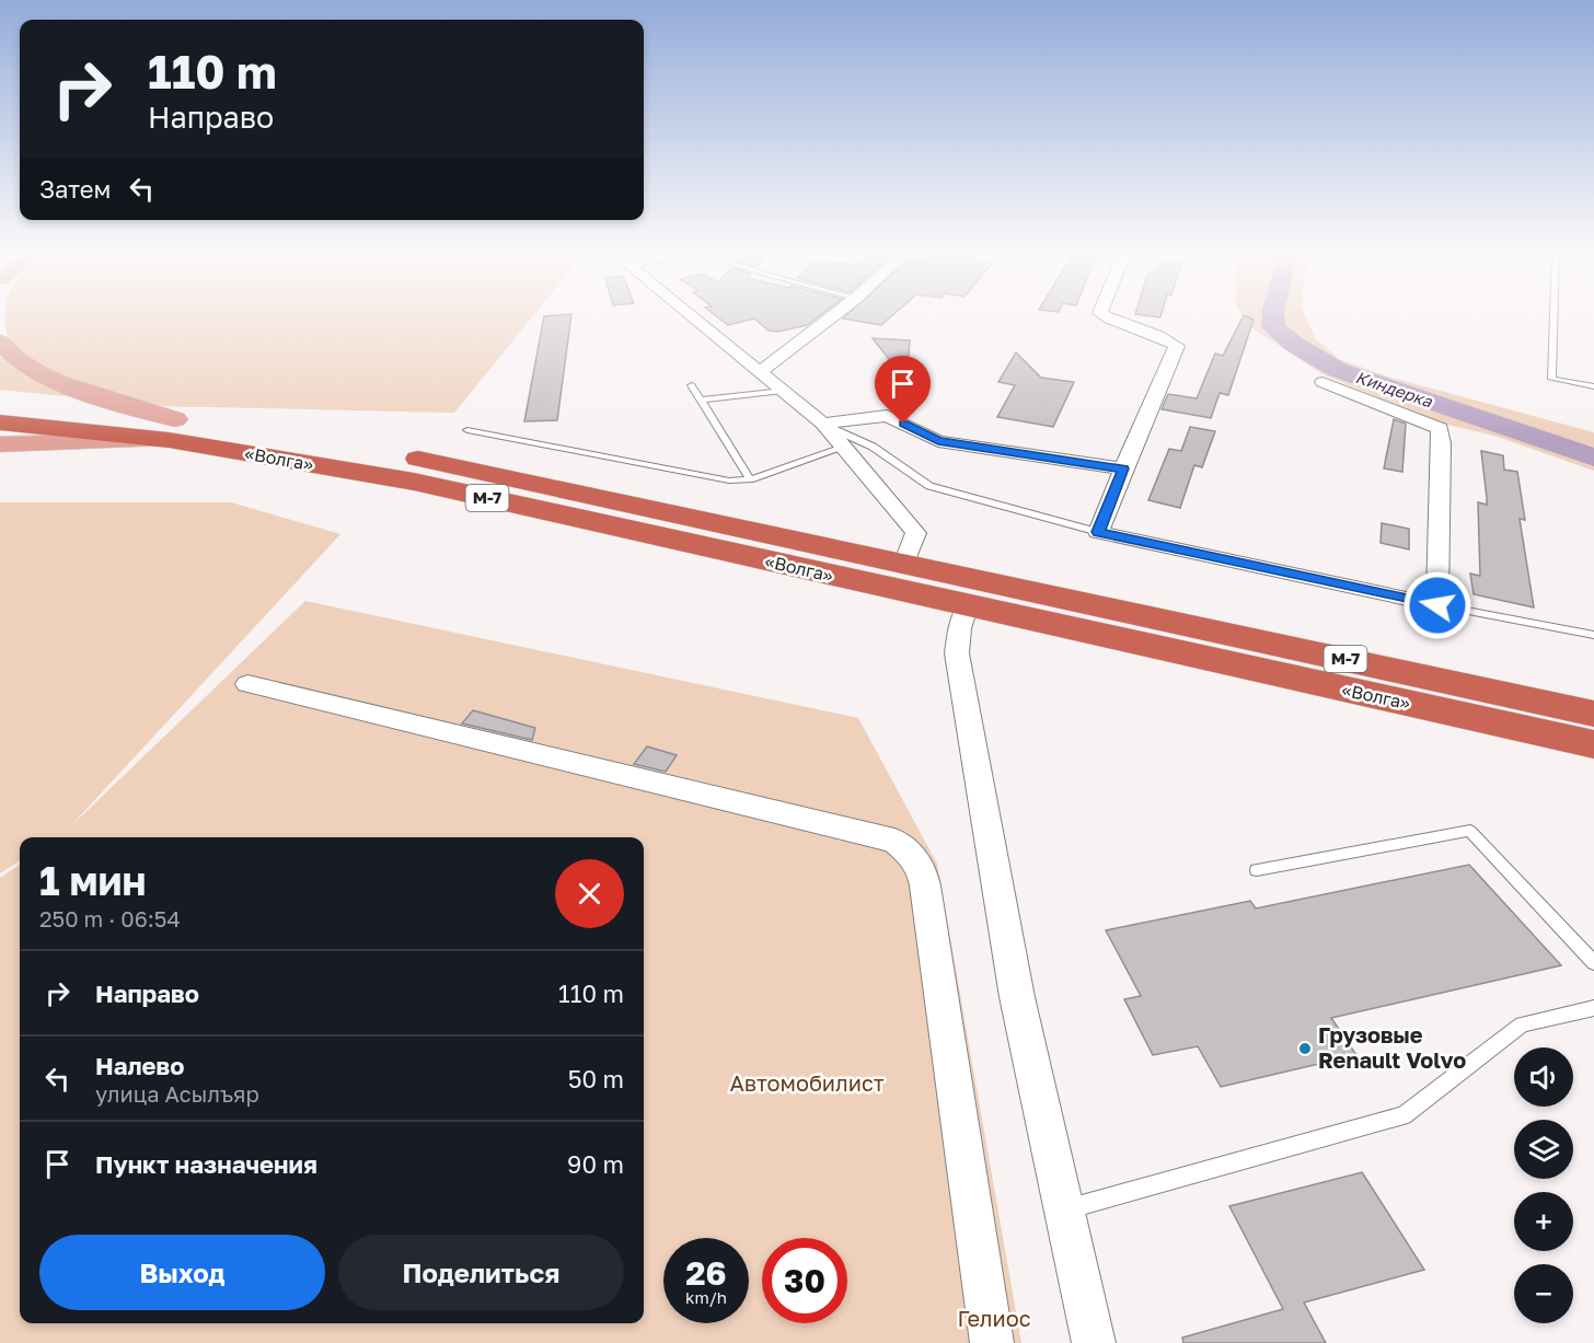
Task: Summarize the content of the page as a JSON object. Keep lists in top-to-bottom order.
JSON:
{
  "streets": {
    "highway": ["«Волга»", "М-7"]
  },
  "water": ["Киндерка"],
  "parks": ["Автомобилист", "Гелиос"],
  "places": ["Грузовые Renault Volvo"],
  "page": {
    "turn": ["110 m", "Направо"],
    "then": "Затем",
    "heading": ["1 мин", "250 m · 06:54"],
    "list": [
      {
        "name": "Направо",
        "value": "110 m"
      },
      {
        "name": "Налево",
        "note": "улица Асылъяр",
        "value": "50 m"
      },
      {
        "name": "Пункт назначения",
        "value": "90 m"
      }
    ],
    "map_buttons": ["+", "−"],
    "buttons": ["Выход", "Поделиться"],
    "speed": "26 km/h",
    "limit": "30"
  }
}
